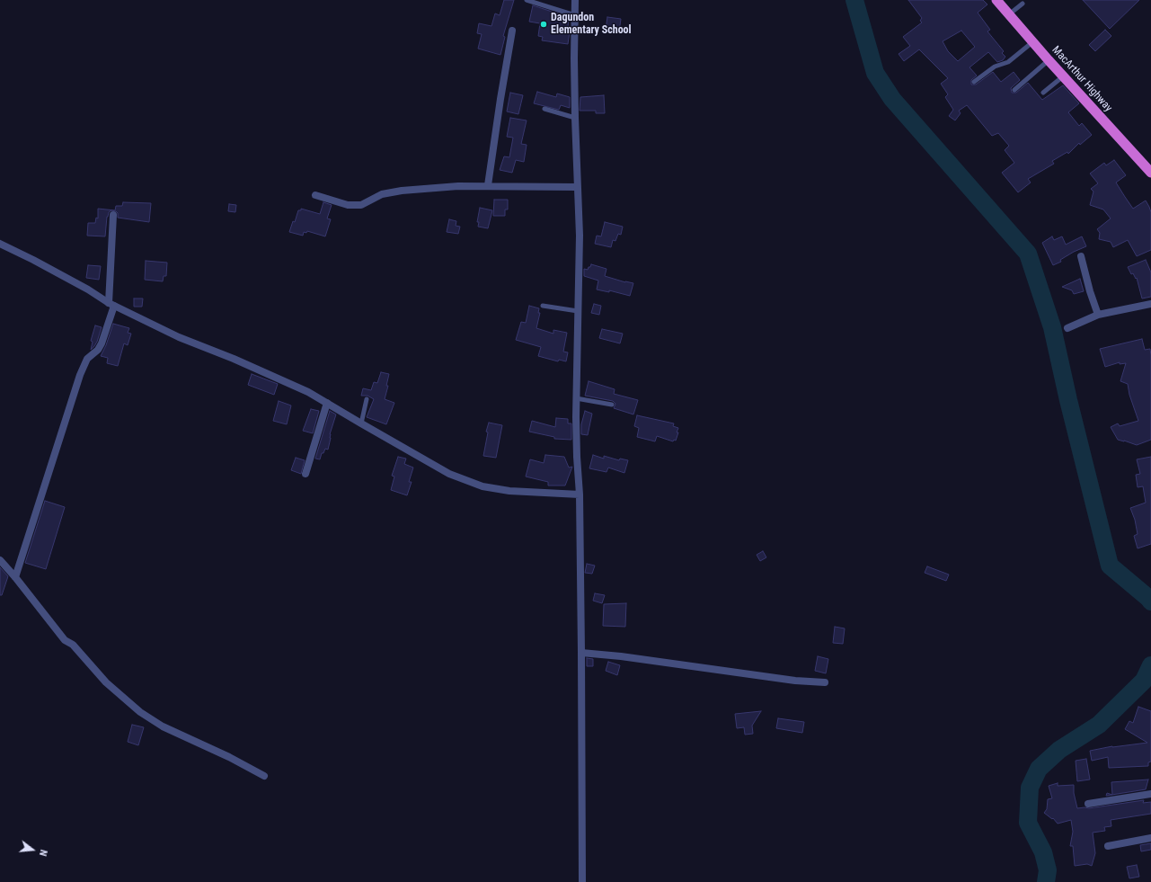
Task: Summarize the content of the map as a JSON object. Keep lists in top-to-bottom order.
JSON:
{
  "streets": {
    "highway": ["MacArthur Highway"]
  },
  "places": ["Dagundon Elementary School"],
  "north": "right"
}
